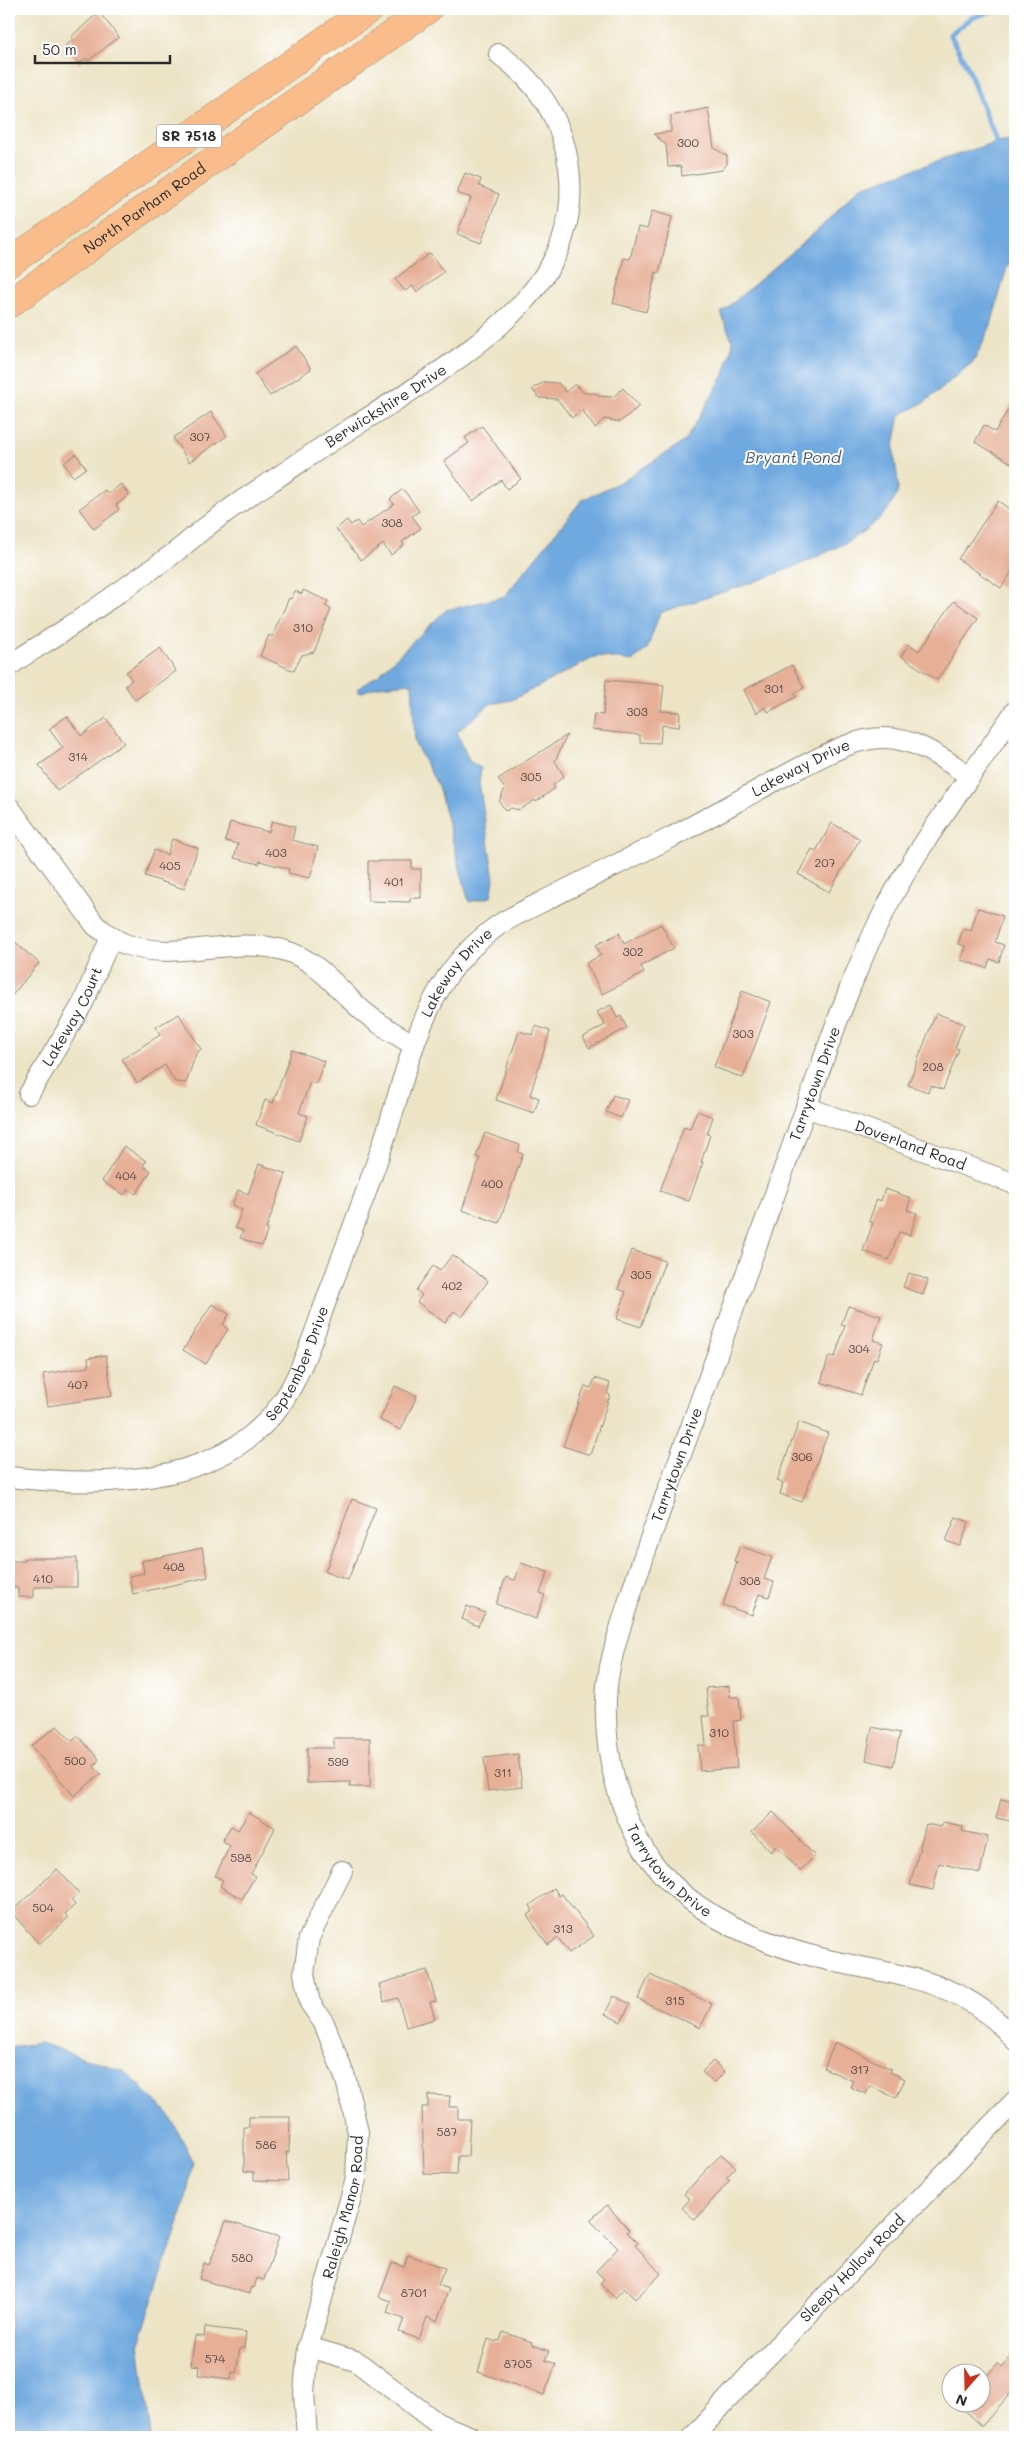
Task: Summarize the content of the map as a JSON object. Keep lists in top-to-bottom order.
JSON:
{
  "streets": {
    "highway": ["SR 7518", "North Parham Road"],
    "street": [
      "Berwickshire Drive",
      "Lakeway Drive",
      "Lakeway Court",
      "Tarrytown Drive",
      "Doverland Road",
      "September Drive",
      "Raleigh Manor Road",
      "Sleepy Hollow Road"
    ]
  },
  "crossings": [
    ["Lakeway Drive", "Tarrytown Drive"],
    ["Lakeway Drive", "September Drive"],
    ["Tarrytown Drive", "Doverland Road"]
  ],
  "water": ["Bryant Pond"],
  "house_numbers": [
    "300",
    "307",
    "308",
    "310",
    "301",
    "303",
    "314",
    "305",
    "403",
    "207",
    "405",
    "401",
    "302",
    "303",
    "208",
    "404",
    "400",
    "305",
    "402",
    "304",
    "407",
    "306",
    "408",
    "410",
    "308",
    "310",
    "500",
    "599",
    "311",
    "598",
    "504",
    "313",
    "315",
    "317",
    "587",
    "586",
    "580",
    "8701",
    "574",
    "8705"
  ],
  "scale_bar": "50 m",
  "north": "bottom"
}
